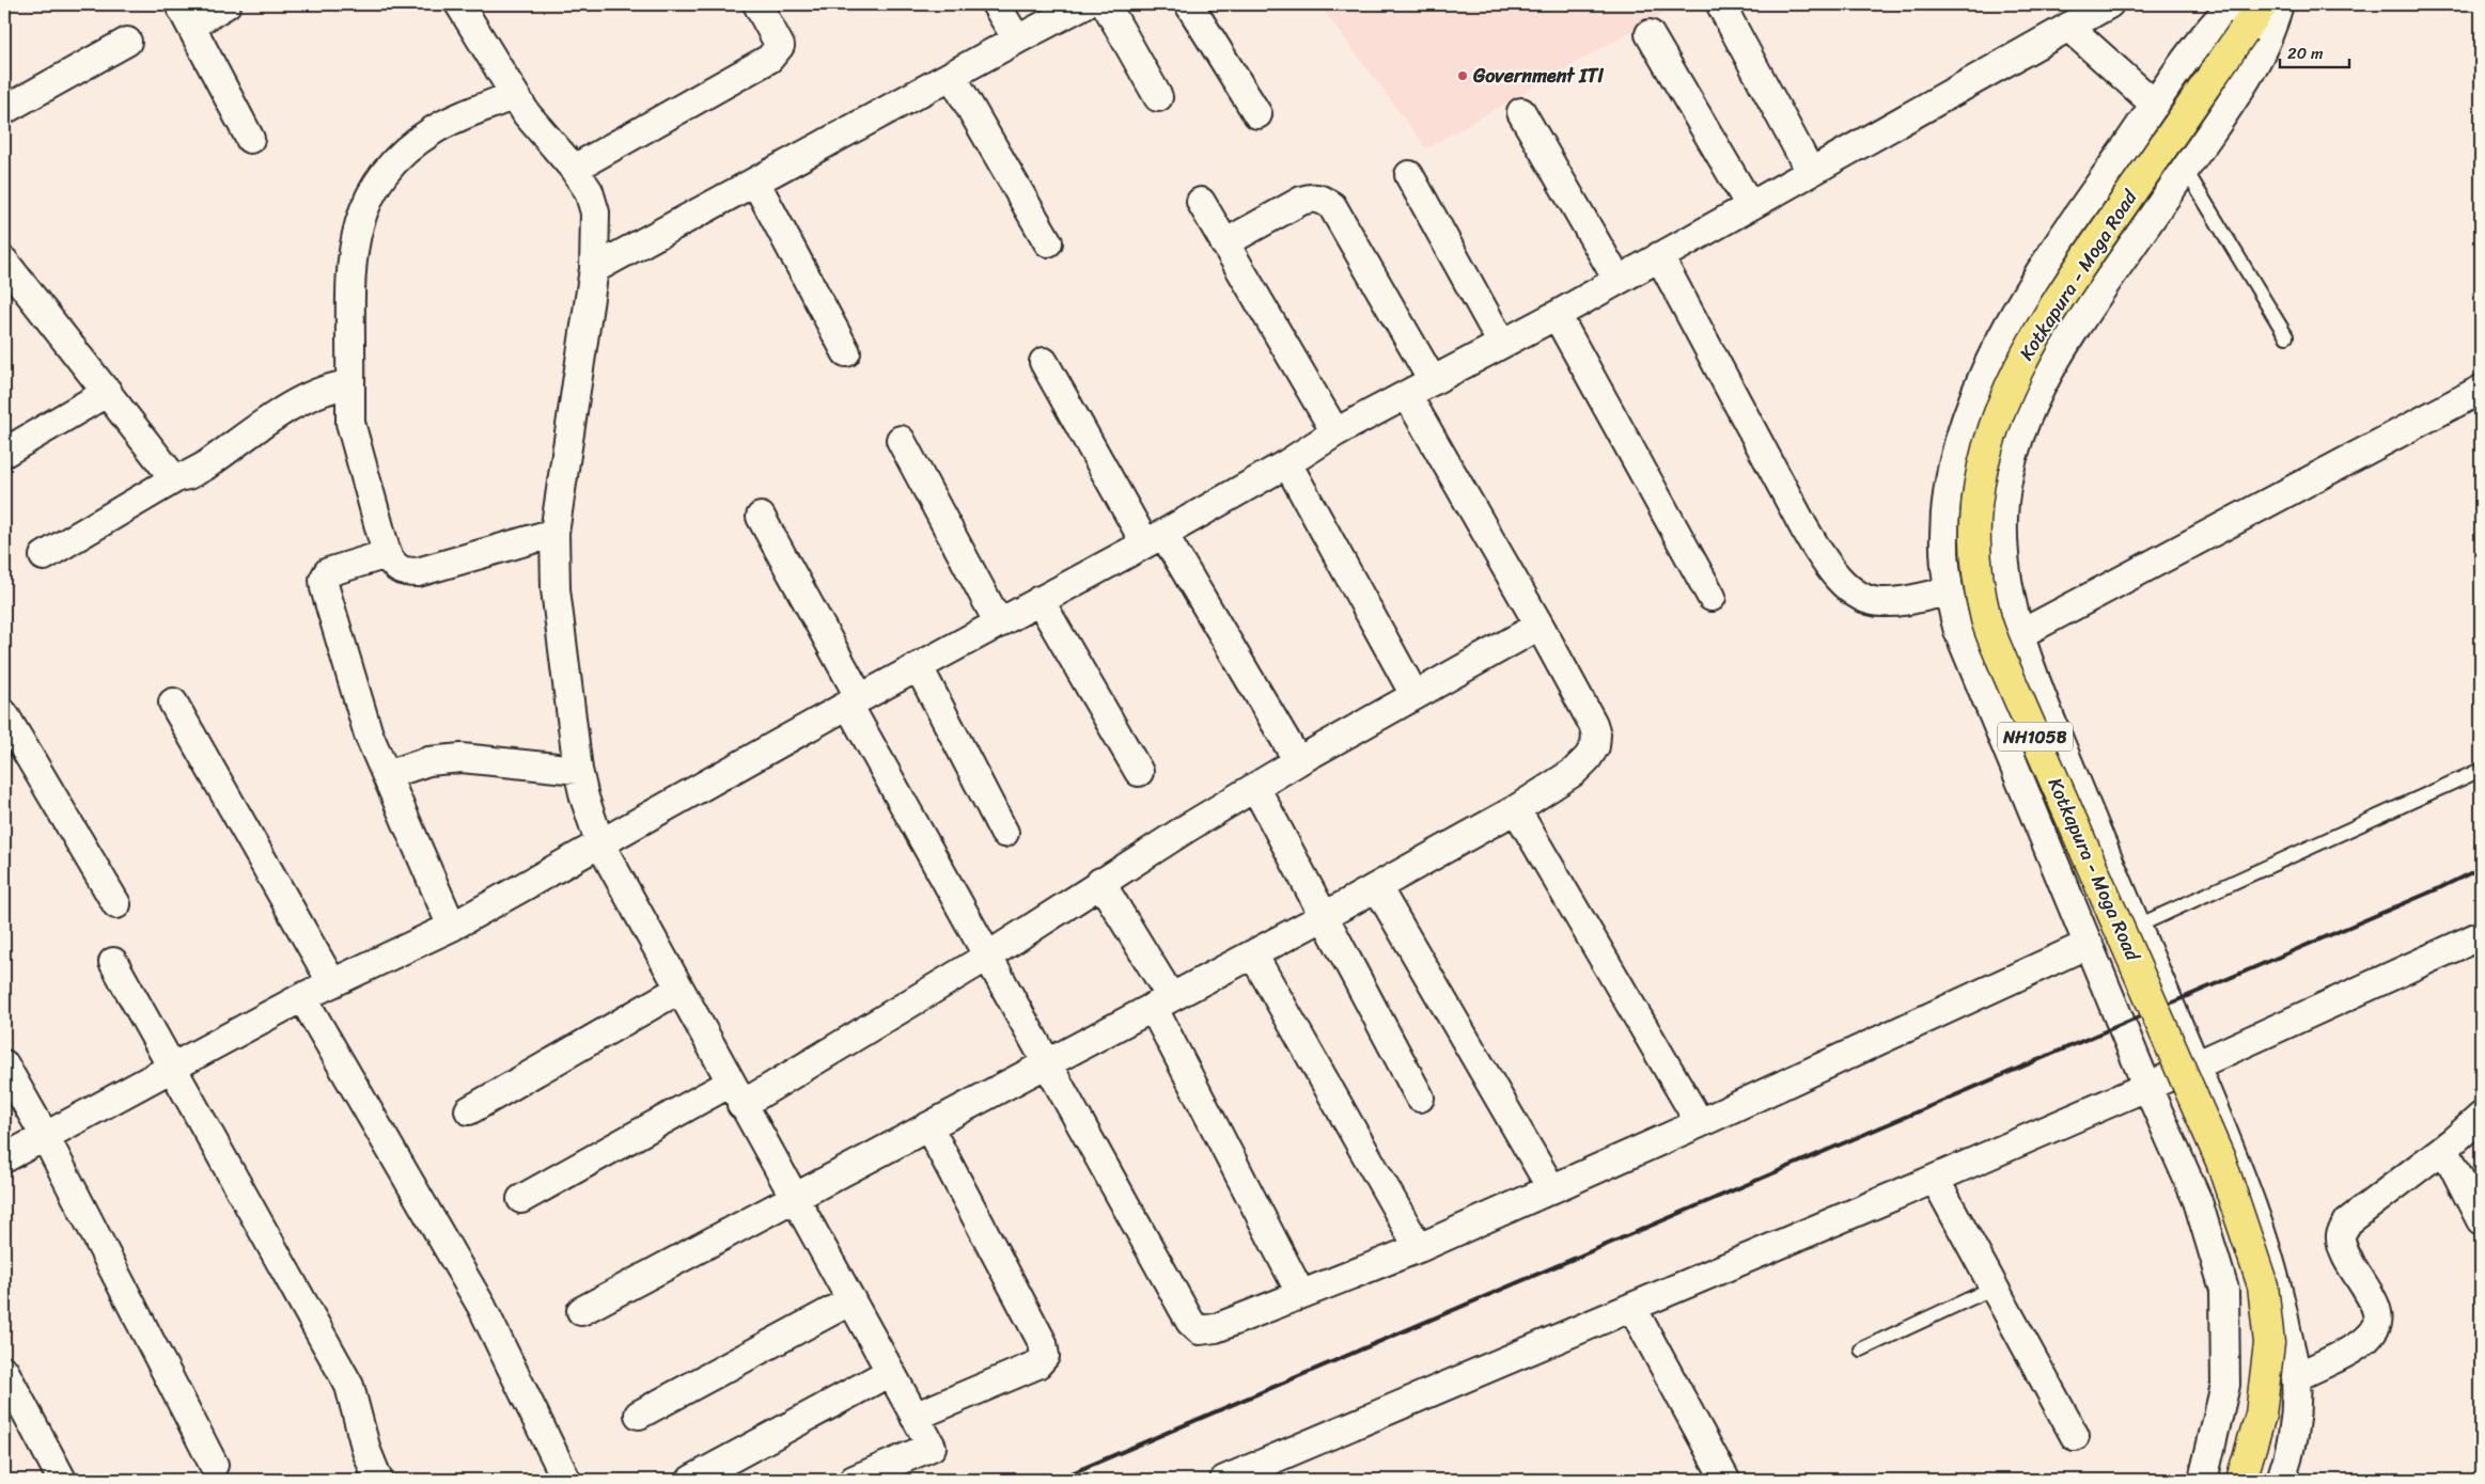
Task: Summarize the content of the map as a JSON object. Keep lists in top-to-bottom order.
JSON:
{
  "streets": {
    "highway": ["Kotkapura - Moga Road", "NH105B"]
  },
  "places": ["Government ITI"],
  "scale_bar": "20 m"
}
